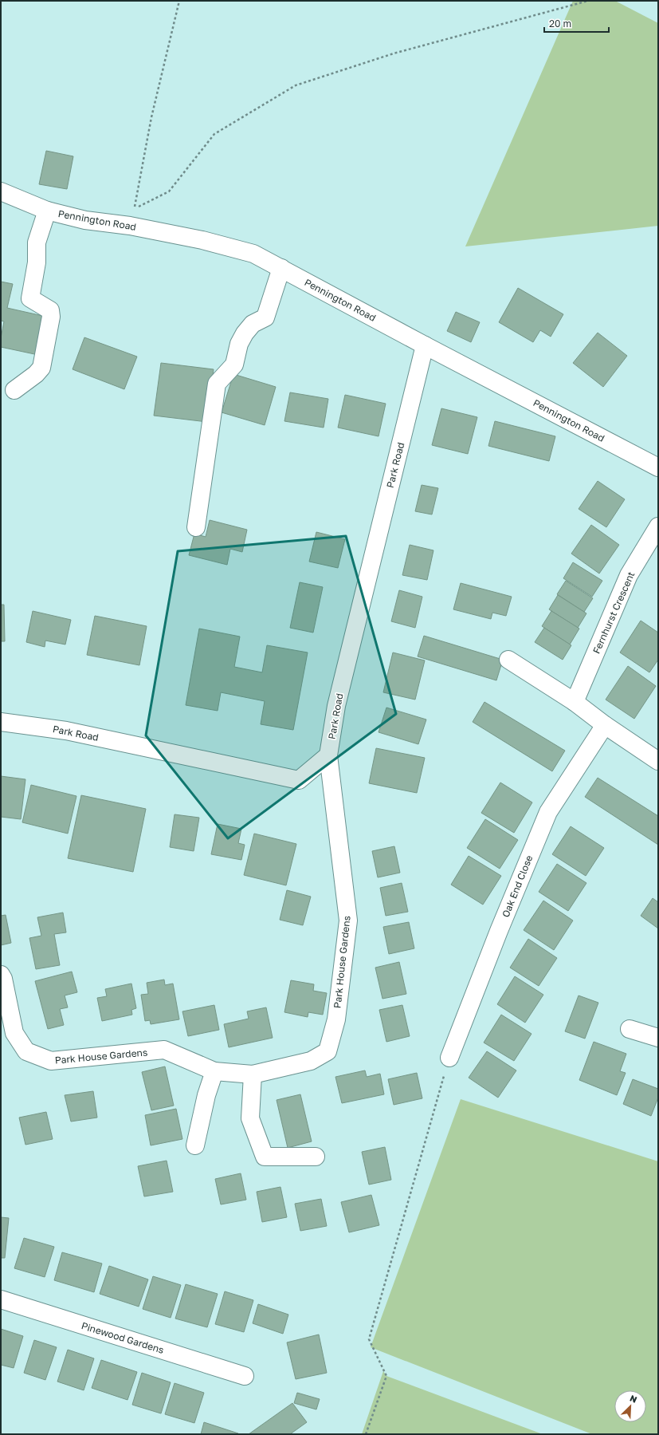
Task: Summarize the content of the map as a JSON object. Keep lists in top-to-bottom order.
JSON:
{
  "streets": {
    "street": [
      "Pennington Road",
      "Park Road",
      "Fernhurst Crescent",
      "Oak End Close",
      "Park House Gardens",
      "Pinewood Gardens"
    ]
  },
  "crossings": [
    ["Pennington Road", "Park Road"],
    ["Park Road", "Park House Gardens"]
  ],
  "scale_bar": "20 m",
  "north": "top right"
}
